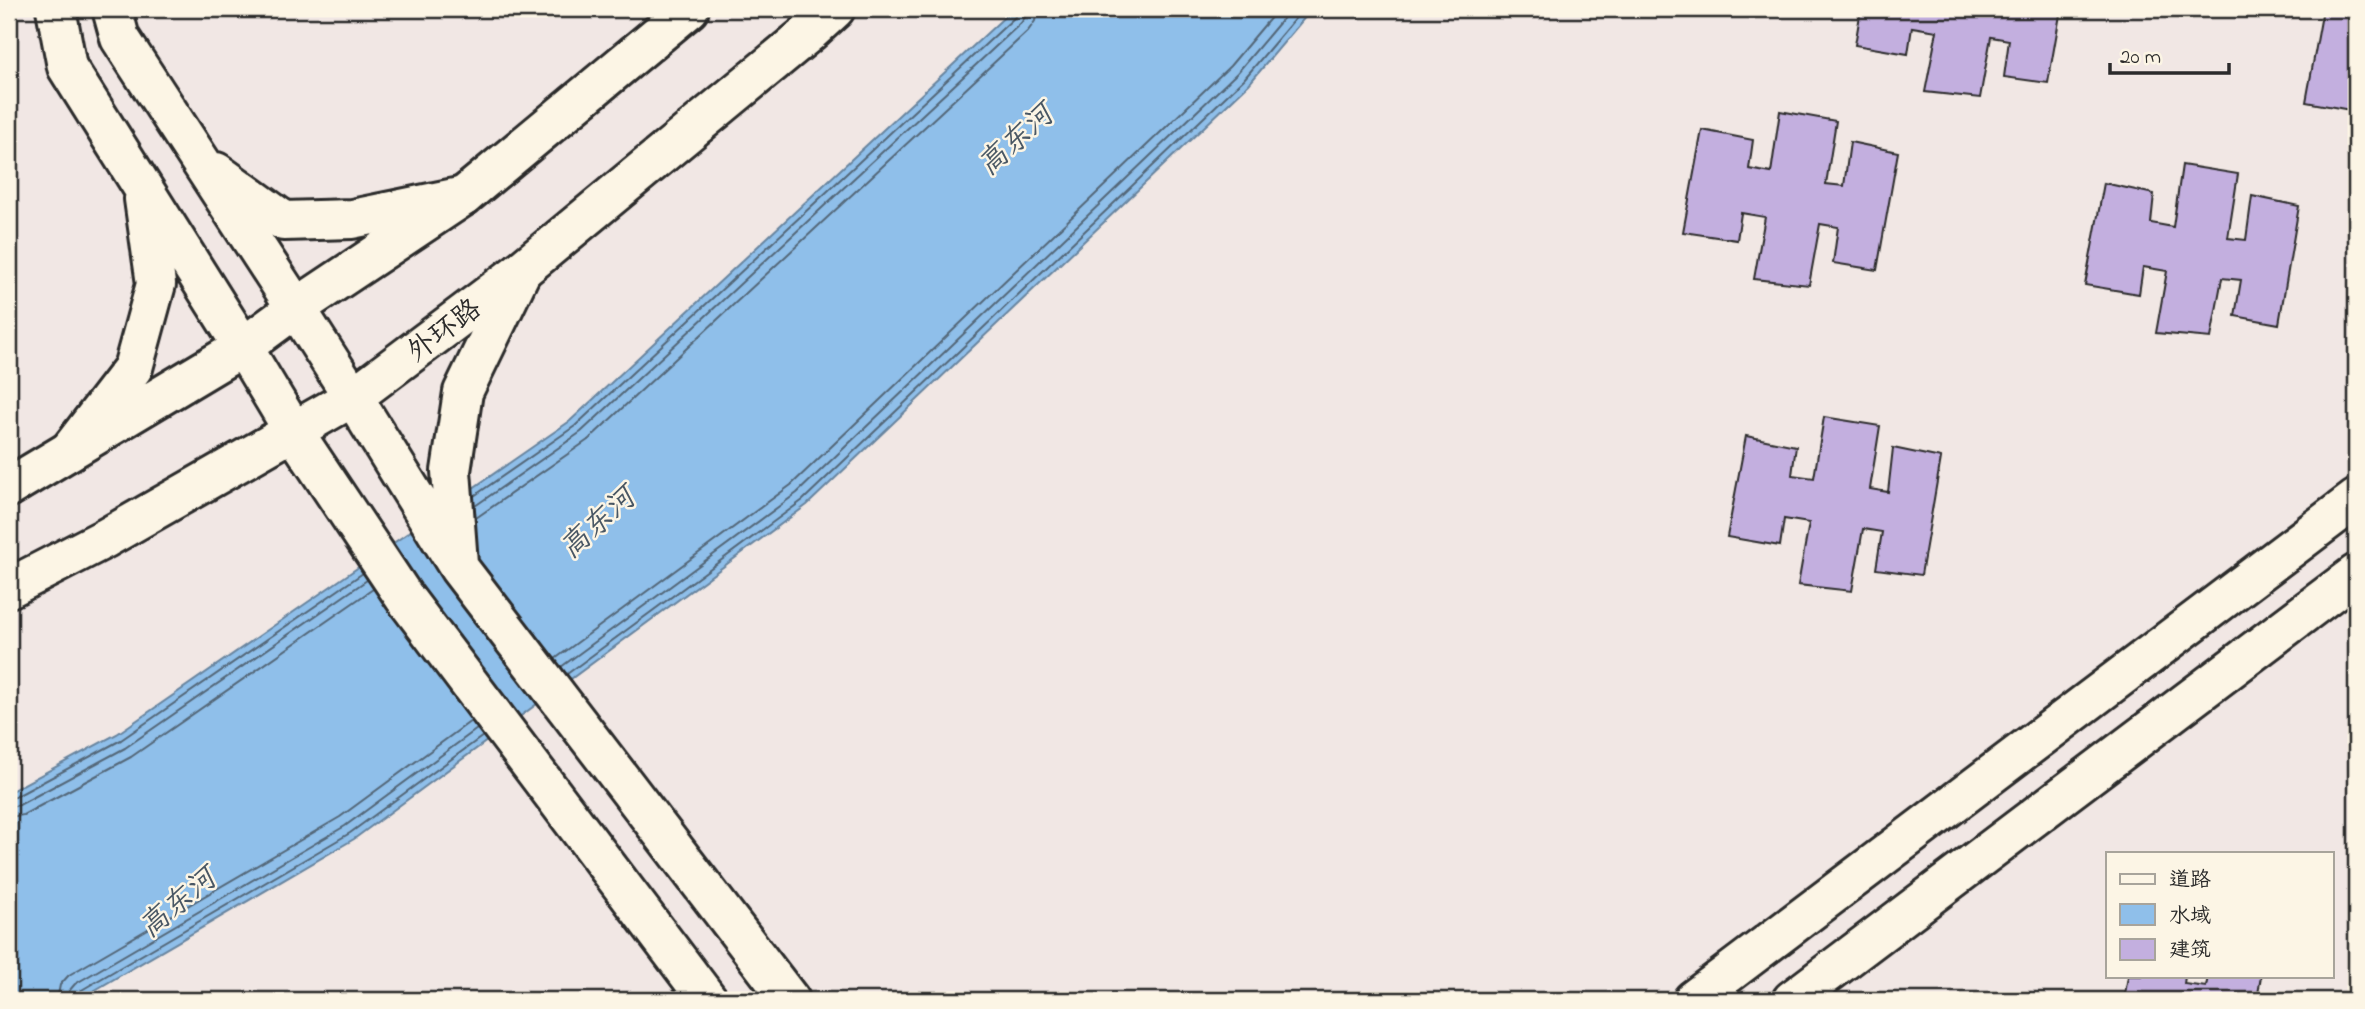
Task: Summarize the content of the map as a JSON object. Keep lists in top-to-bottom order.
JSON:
{
  "streets": {
    "street": ["外环路"]
  },
  "water": ["高东河"],
  "legend": ["道路", "水域", "建筑"],
  "scale_bar": "20 m"
}
